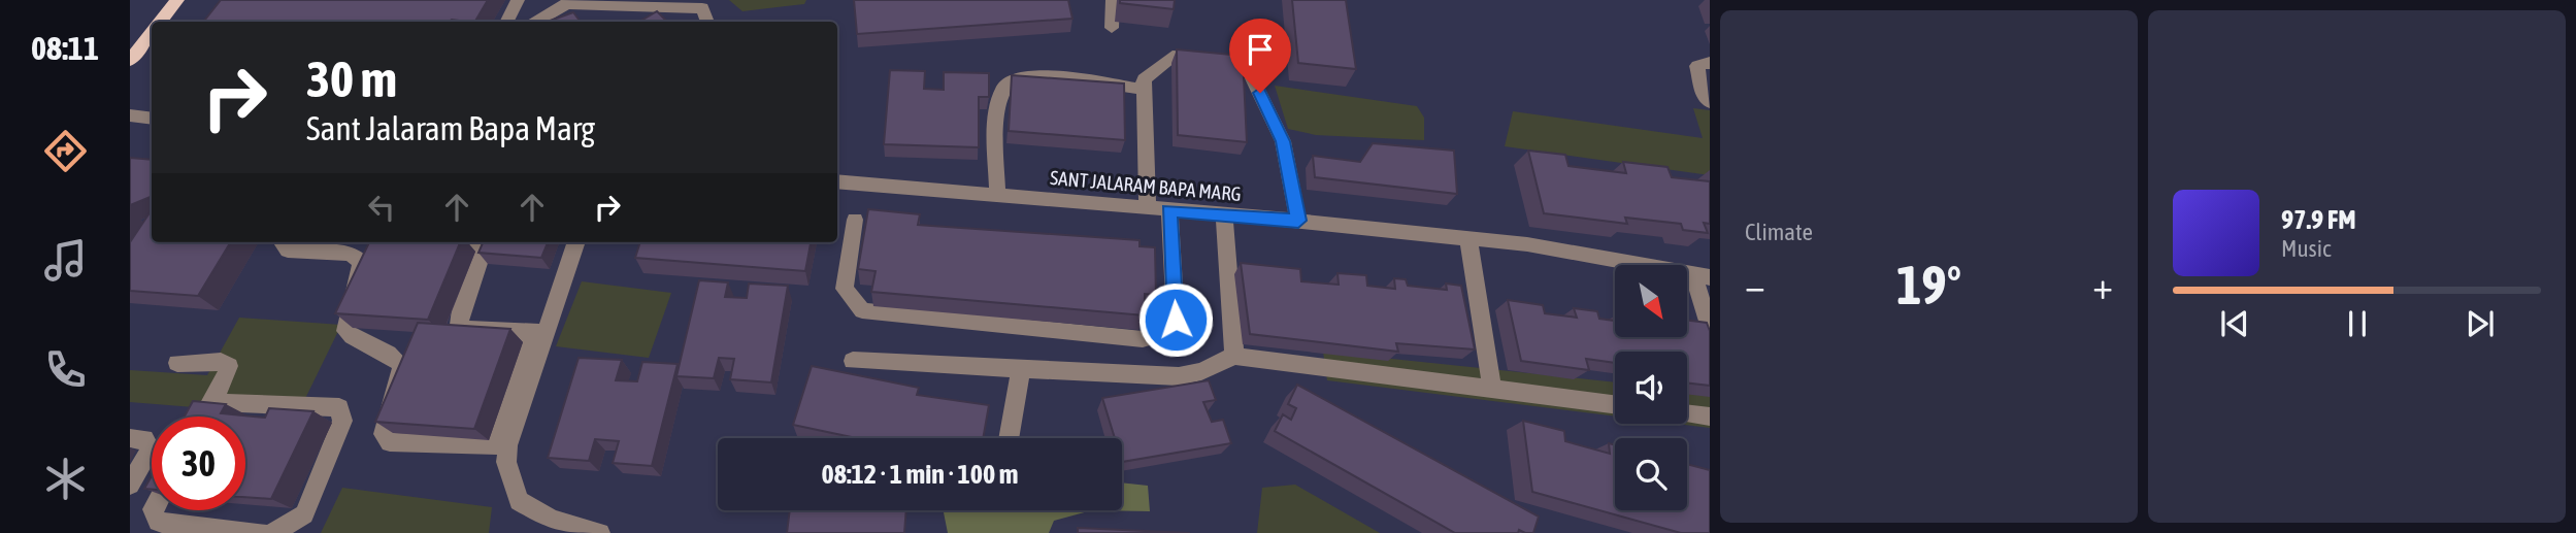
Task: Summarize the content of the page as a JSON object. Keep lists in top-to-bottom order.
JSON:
{
  "streets": {
    "street": ["SANT JALARAM BAPA MARG"]
  },
  "north": "bottom right",
  "page": {
    "tabs": "08:11",
    "tile": "Climate",
    "turn": ["30 m", "Sant Jalaram Bapa Marg"],
    "song": ["97.9 FM", "Music"],
    "heat": ["−", "19°", "+"],
    "limit": "30",
    "trip": "08:12 · 1 min · 100 m"
  }
}
